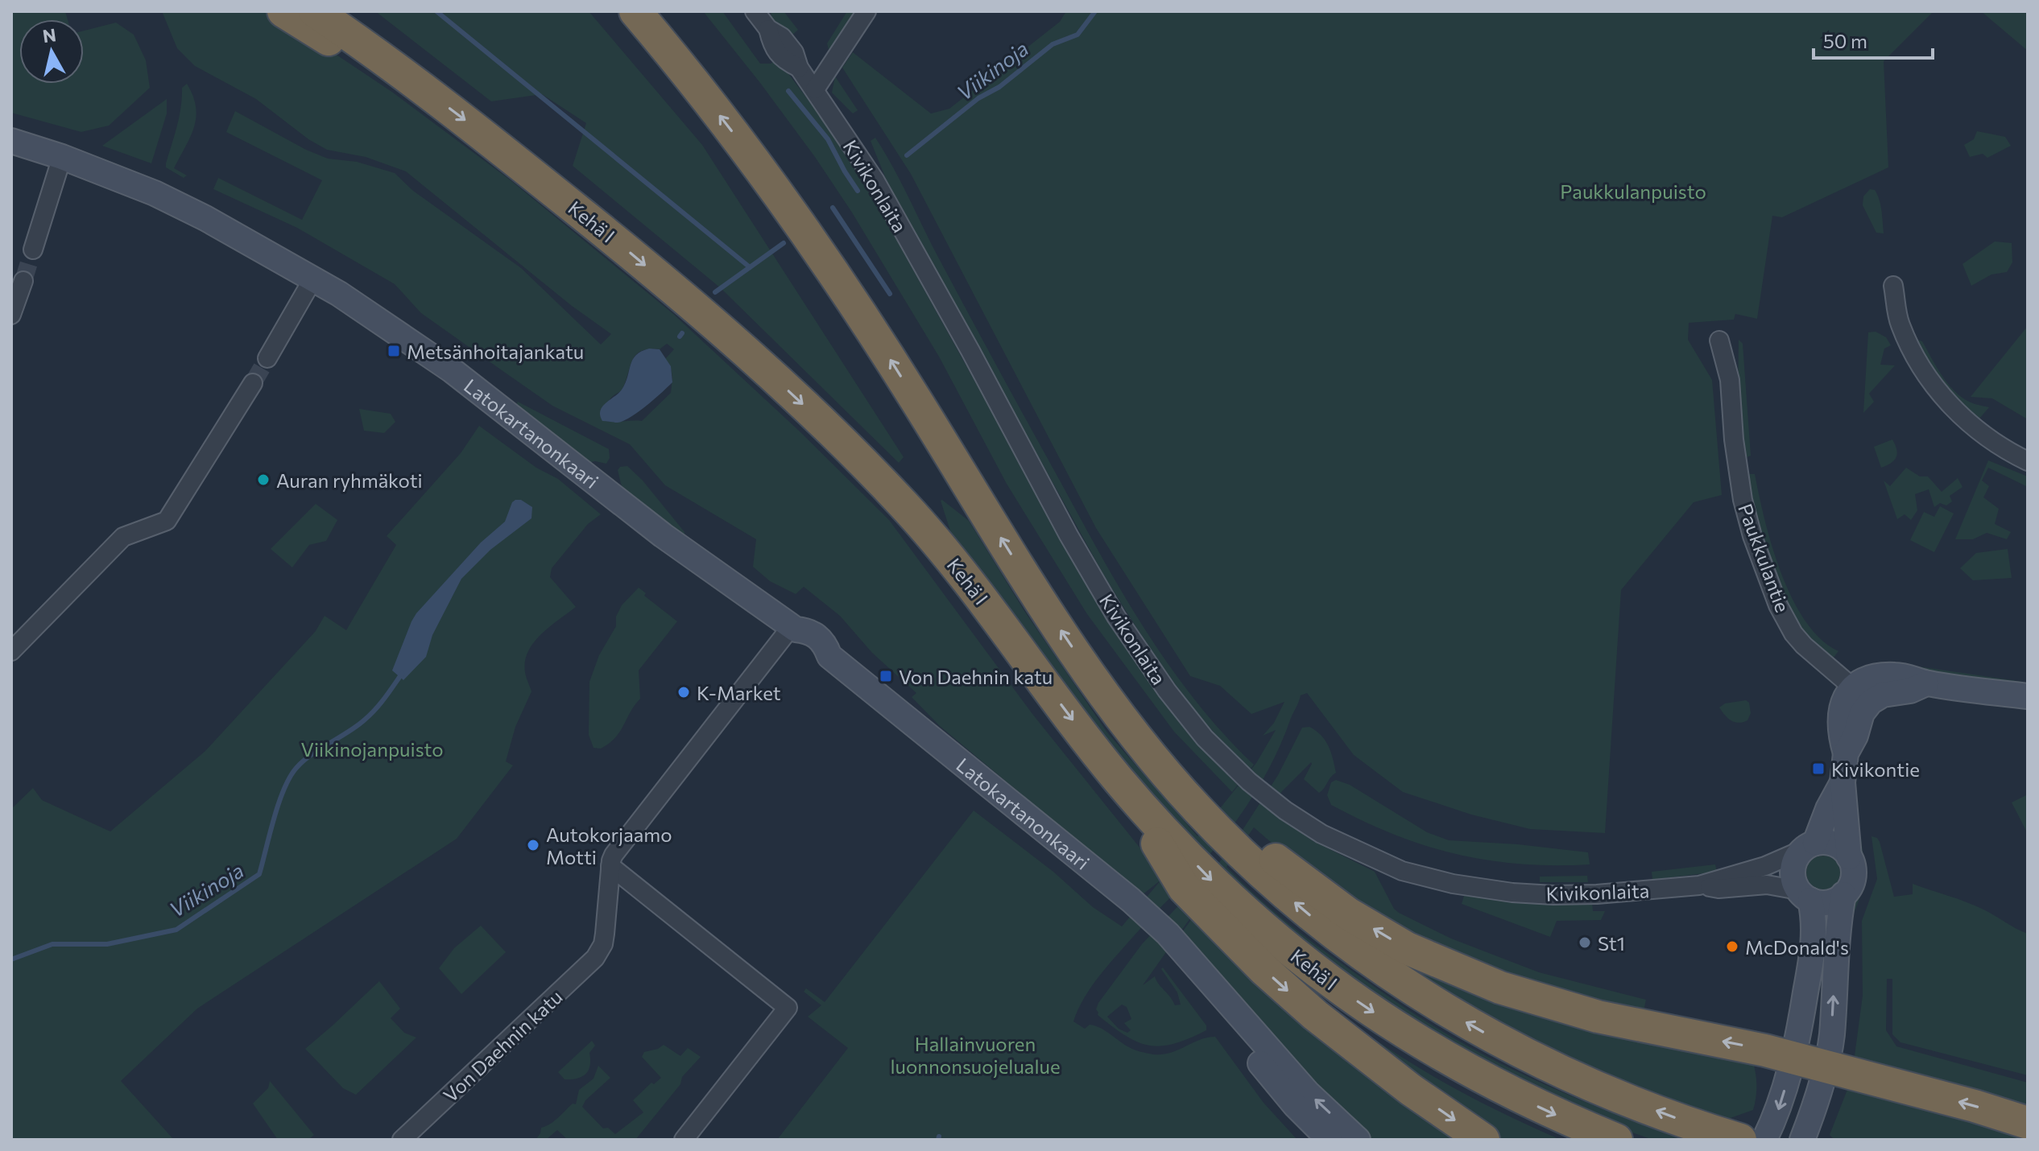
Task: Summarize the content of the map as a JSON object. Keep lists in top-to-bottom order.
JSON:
{
  "streets": {
    "highway": ["Kehä I"],
    "street": [
      "Kivikonlaita",
      "Latokartanonkaari",
      "Paukkulantie",
      "Von Daehnin katu"
    ]
  },
  "crossings": [
    ["Latokartanonkaari", "Von Daehnin katu"]
  ],
  "water": ["Viikinoja"],
  "parks": ["Paukkulanpuisto", "Viikinojanpuisto", "Hallainvuoren luonnonsuojelualue"],
  "places": {
    "transit": ["Metsänhoitajankatu", "Von Daehnin katu", "Kivikontie"],
    "other": [
      "Auran ryhmäkoti",
      "K-Market",
      "Autokorjaamo Motti",
      "St1",
      "McDonald's"
    ]
  },
  "scale_bar": "50 m",
  "north": "top"
}
